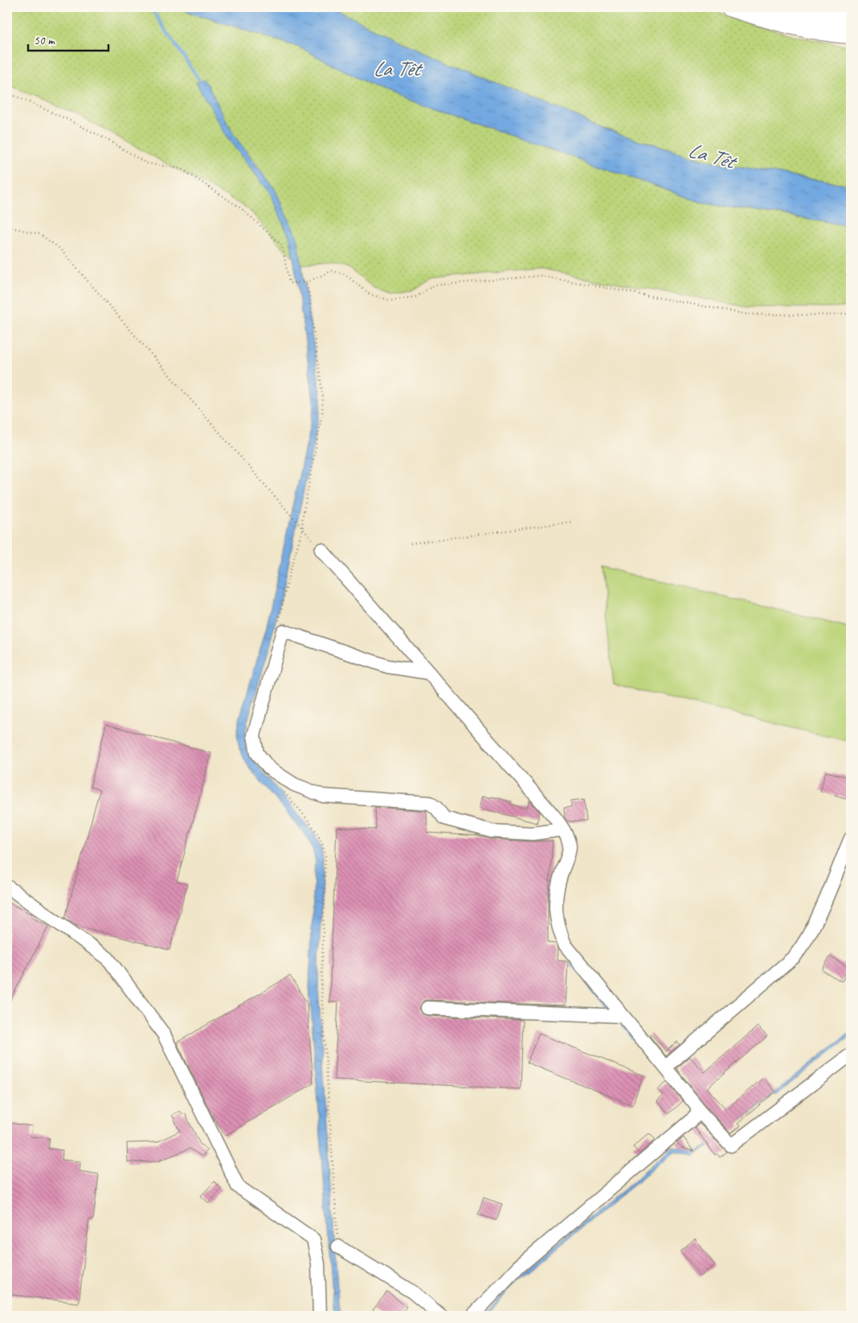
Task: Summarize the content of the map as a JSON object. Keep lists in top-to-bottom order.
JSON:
{
  "water": ["La Têt"],
  "scale_bar": "50 m"
}
